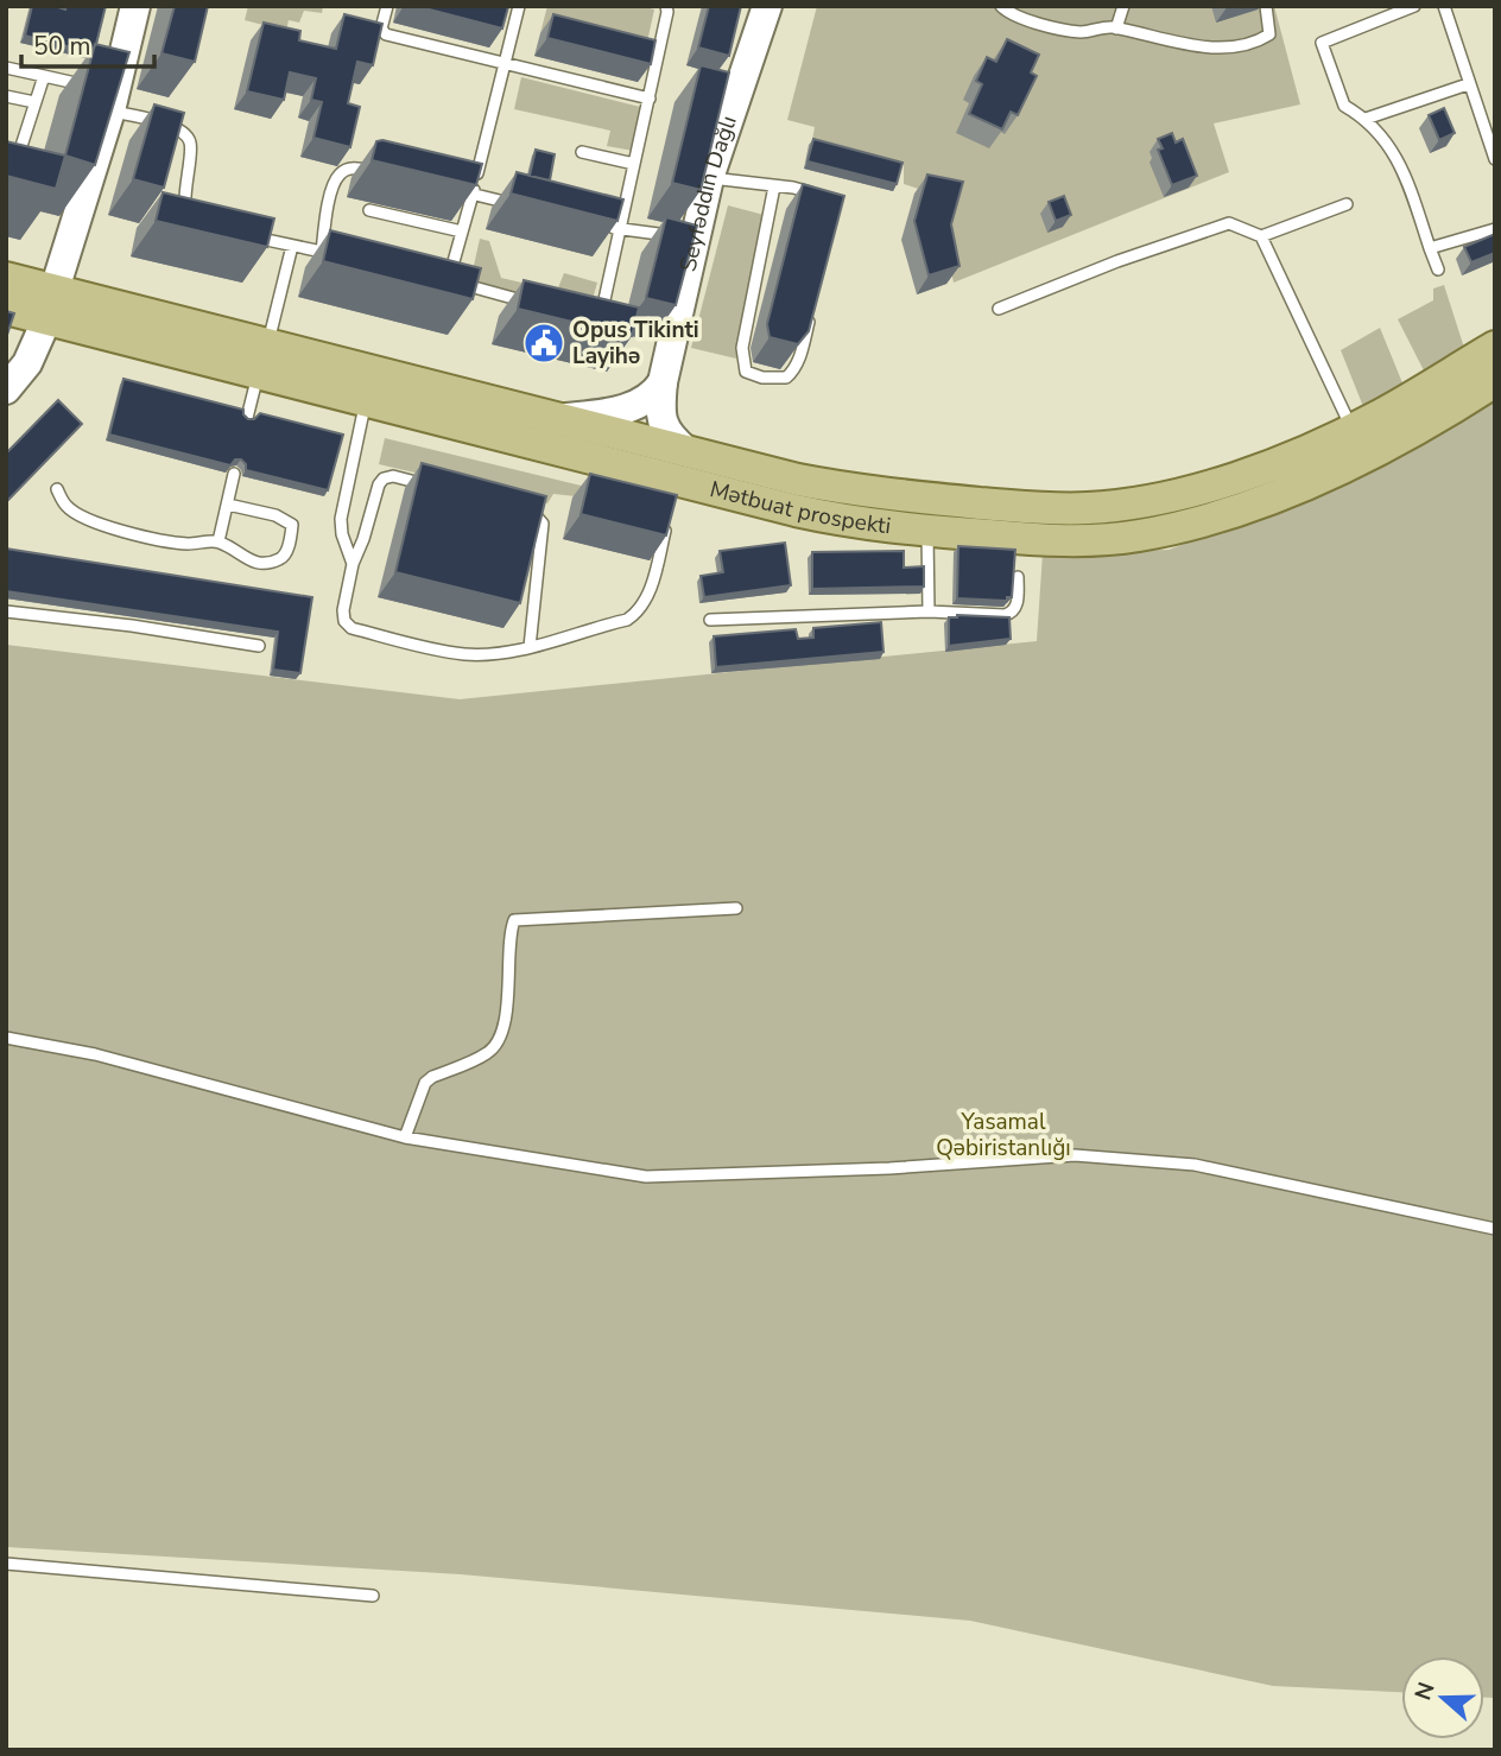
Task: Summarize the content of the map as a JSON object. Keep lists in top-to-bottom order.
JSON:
{
  "streets": {
    "main road": ["Mətbuat prospekti"],
    "street": ["Seyfəddin Dağlı"]
  },
  "crossings": [
    ["Seyfəddin Dağlı", "Mətbuat prospekti"]
  ],
  "parks": ["Yasamal Qəbiristanlığı"],
  "places": {
    "public building": ["Opus Tikinti Layihə"]
  },
  "scale_bar": "50 m",
  "north": "left"
}
